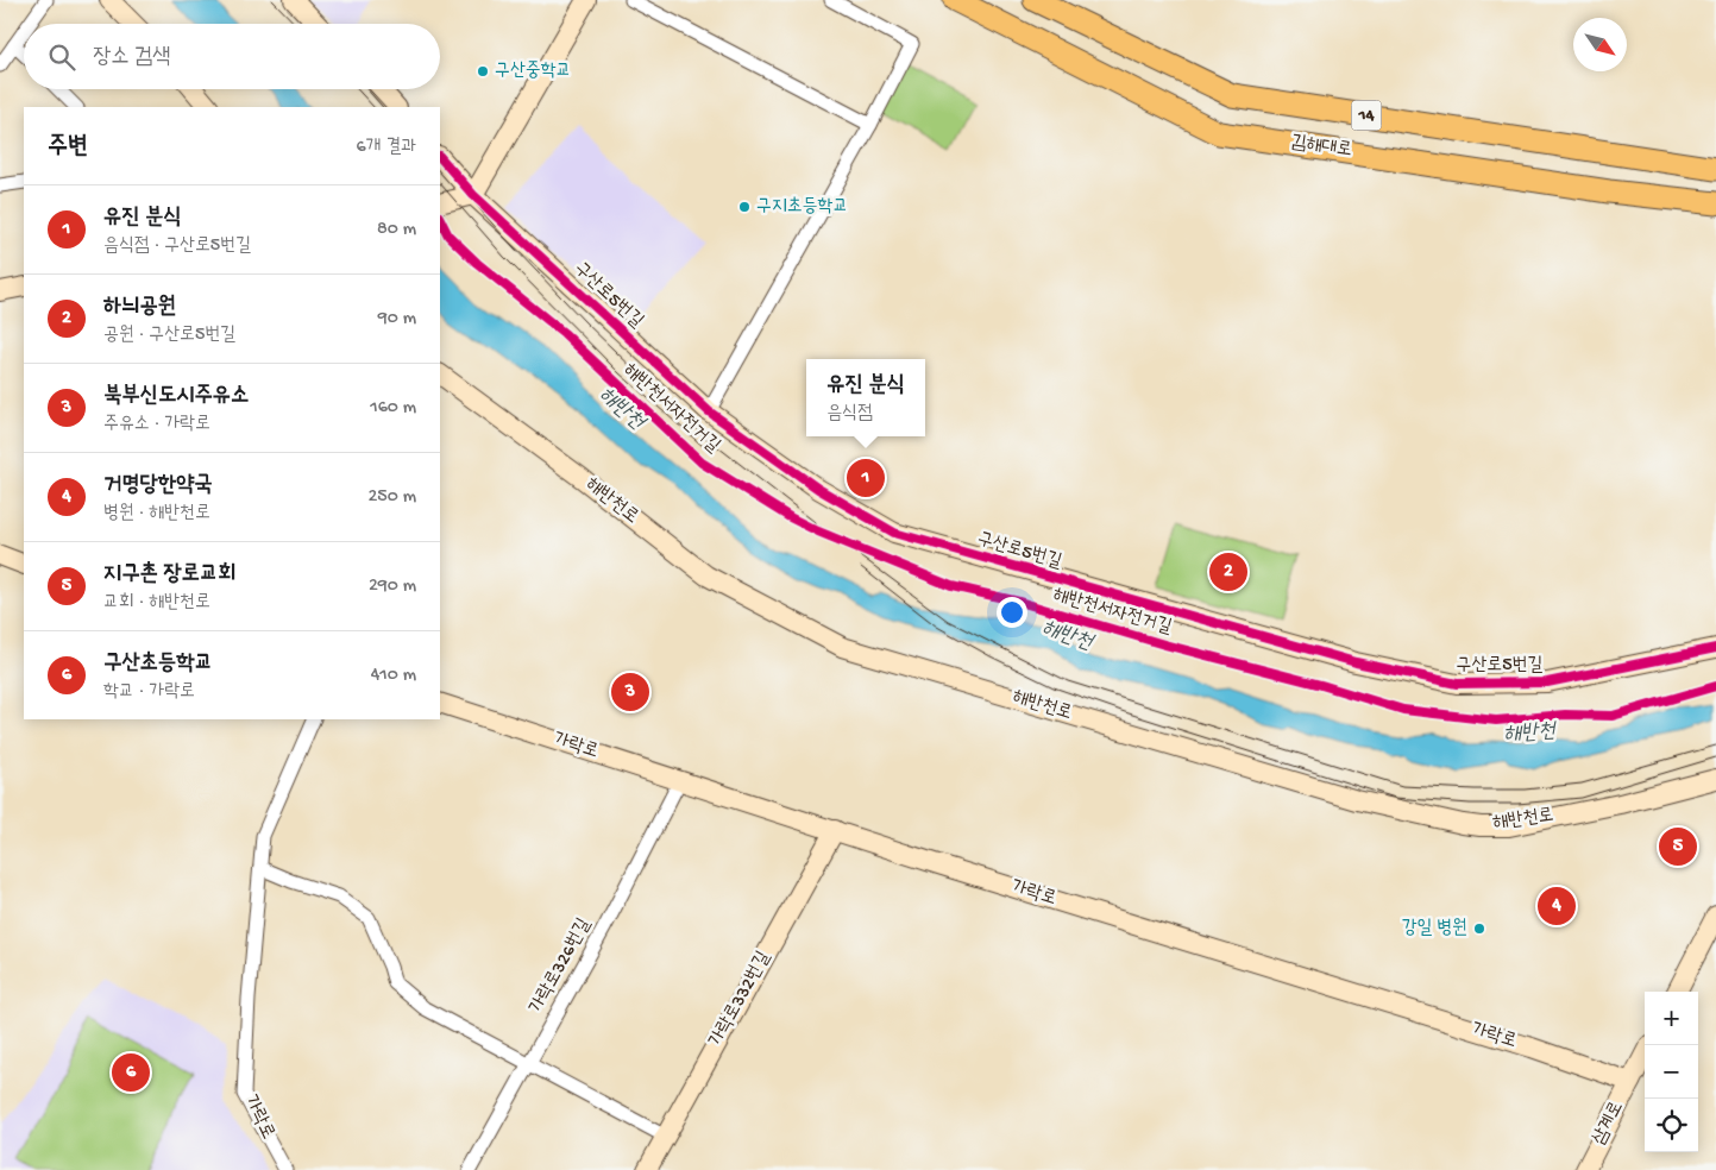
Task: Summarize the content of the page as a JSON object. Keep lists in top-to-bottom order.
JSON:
{
  "streets": {
    "main road": ["14", "김해대로"],
    "street": [
      "구산로5번길",
      "해반천로",
      "가락로",
      "가락로326번길",
      "가락로332번길",
      "삼계로"
    ],
    "cycle path": ["해반천서자전거길"]
  },
  "crossings": [
    ["가락로", "가락로326번길"],
    ["가락로", "가락로332번길"],
    ["가락로", "삼계로"]
  ],
  "water": ["해반천"],
  "places": ["구산중학교", "구지초등학교", "강일 병원"],
  "north": "bottom right",
  "page": {
    "search": "장소 검색",
    "heading": ["주변", "6개 결과"],
    "list": [
      {
        "mark": "1",
        "name": "유진 분식",
        "note": "음식점 · 구산로5번길",
        "value": "80 m"
      },
      {
        "mark": "2",
        "name": "하늬공원",
        "note": "공원 · 구산로5번길",
        "value": "90 m"
      },
      {
        "mark": "3",
        "name": "북부신도시주유소",
        "note": "주유소 · 가락로",
        "value": "160 m"
      },
      {
        "mark": "4",
        "name": "거명당한약국",
        "note": "병원 · 해반천로",
        "value": "250 m"
      },
      {
        "mark": "5",
        "name": "지구촌 장로교회",
        "note": "교회 · 해반천로",
        "value": "290 m"
      },
      {
        "mark": "6",
        "name": "구산초등학교",
        "note": "학교 · 가락로",
        "value": "410 m"
      }
    ],
    "popup": ["유진 분식", "음식점"],
    "pins": [
      "1",
      "2",
      "3",
      "5",
      "4",
      "6"
    ],
    "map_buttons": ["+", "−"]
  }
}
